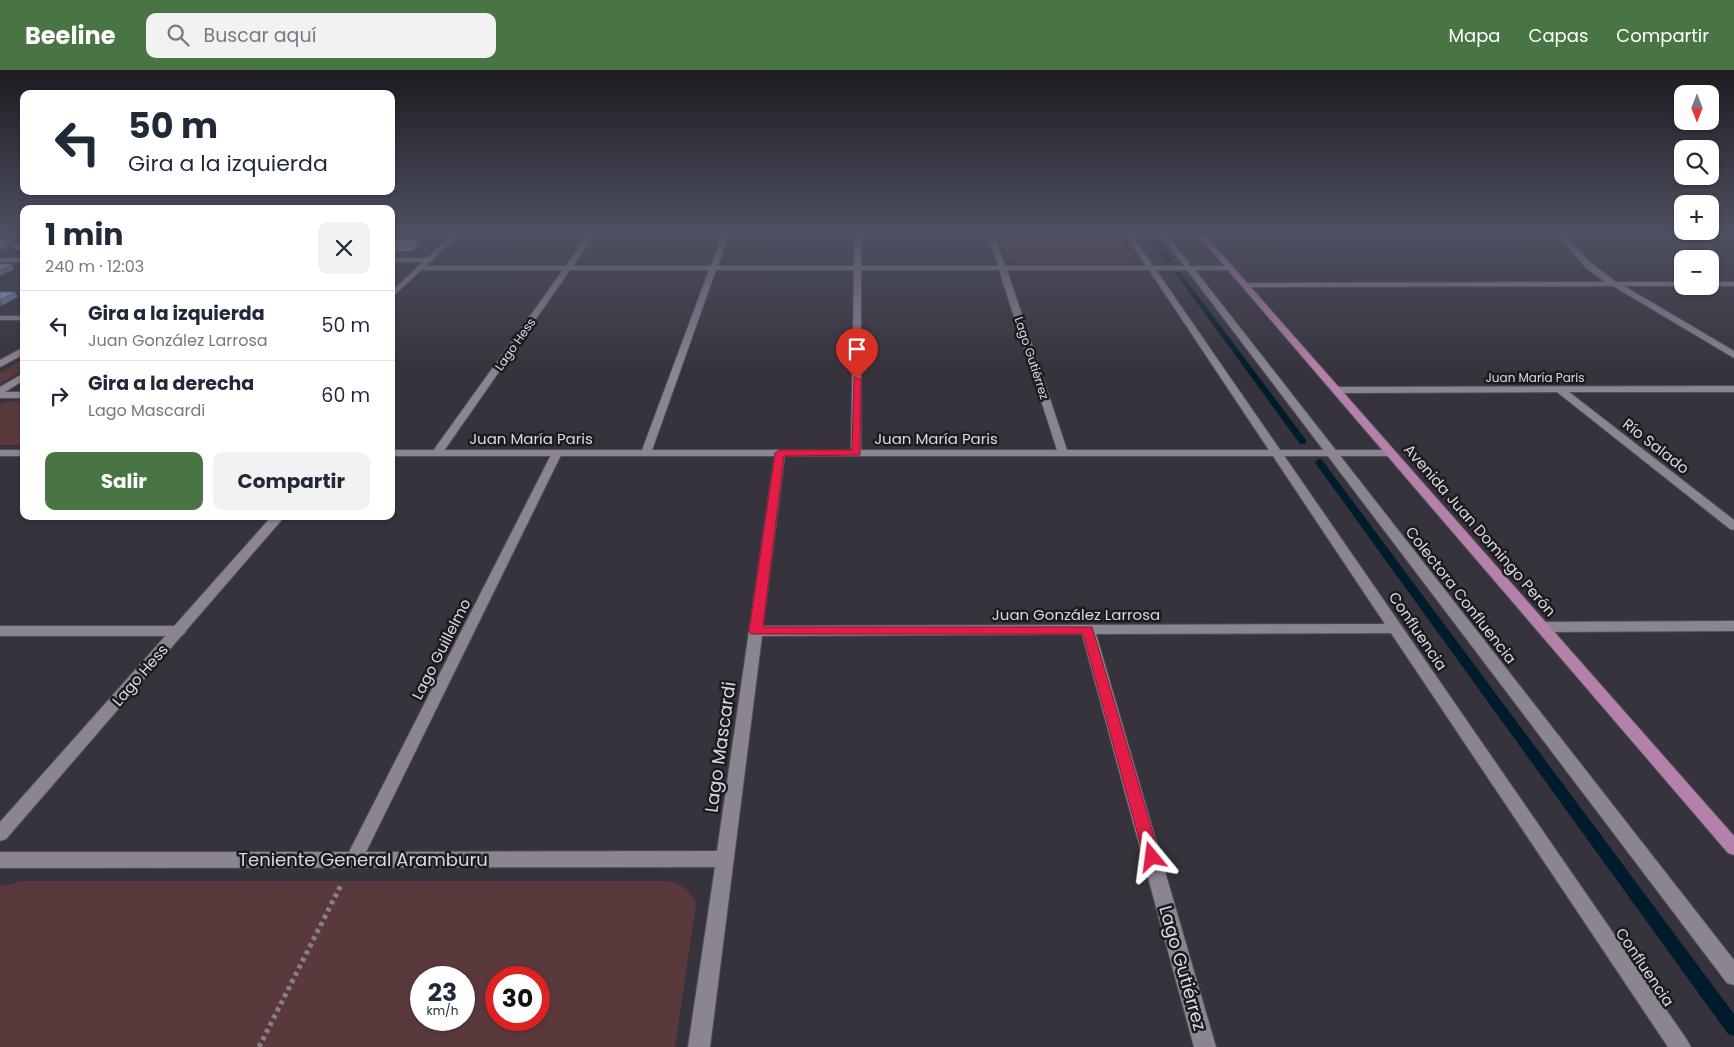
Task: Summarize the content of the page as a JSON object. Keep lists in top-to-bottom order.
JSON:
{
  "streets": {
    "main road": ["Avenida Juan Domingo Perón"],
    "street": [
      "Lago Hess",
      "Lago Gutiérrez",
      "Juan María Paris",
      "Río Salado",
      "Colectora Confluencia",
      "Juan González Larrosa",
      "Confluencia",
      "Lago Guillelmo",
      "Lago Mascardi",
      "Teniente General Aramburu"
    ]
  },
  "crossings": [
    ["Lago Hess", "Juan María Paris"],
    ["Lago Gutiérrez", "Juan María Paris"],
    ["Lago Gutiérrez", "Juan González Larrosa"],
    ["Juan María Paris", "Río Salado"],
    ["Juan María Paris", "Avenida Juan Domingo Perón"],
    ["Juan María Paris", "Colectora Confluencia"],
    ["Juan María Paris", "Confluencia"],
    ["Juan María Paris", "Lago Guillelmo"],
    ["Juan María Paris", "Lago Mascardi"],
    ["Juan González Larrosa", "Confluencia"],
    ["Juan González Larrosa", "Lago Mascardi"],
    ["Lago Guillelmo", "Teniente General Aramburu"],
    ["Lago Mascardi", "Teniente General Aramburu"]
  ],
  "north": "bottom",
  "page": {
    "header": "Beeline",
    "search": "Buscar aquí",
    "nav": ["Mapa", "Capas", "Compartir"],
    "map_buttons": ["+", "−"],
    "turn": ["50 m", "Gira a la izquierda"],
    "heading": ["1 min", "240 m · 12:03"],
    "list": [
      {
        "name": "Gira a la izquierda",
        "note": "Juan González Larrosa",
        "value": "50 m"
      },
      {
        "name": "Gira a la derecha",
        "note": "Lago Mascardi",
        "value": "60 m"
      }
    ],
    "buttons": ["Salir", "Compartir"],
    "speed": "23 km/h",
    "limit": "30"
  }
}
